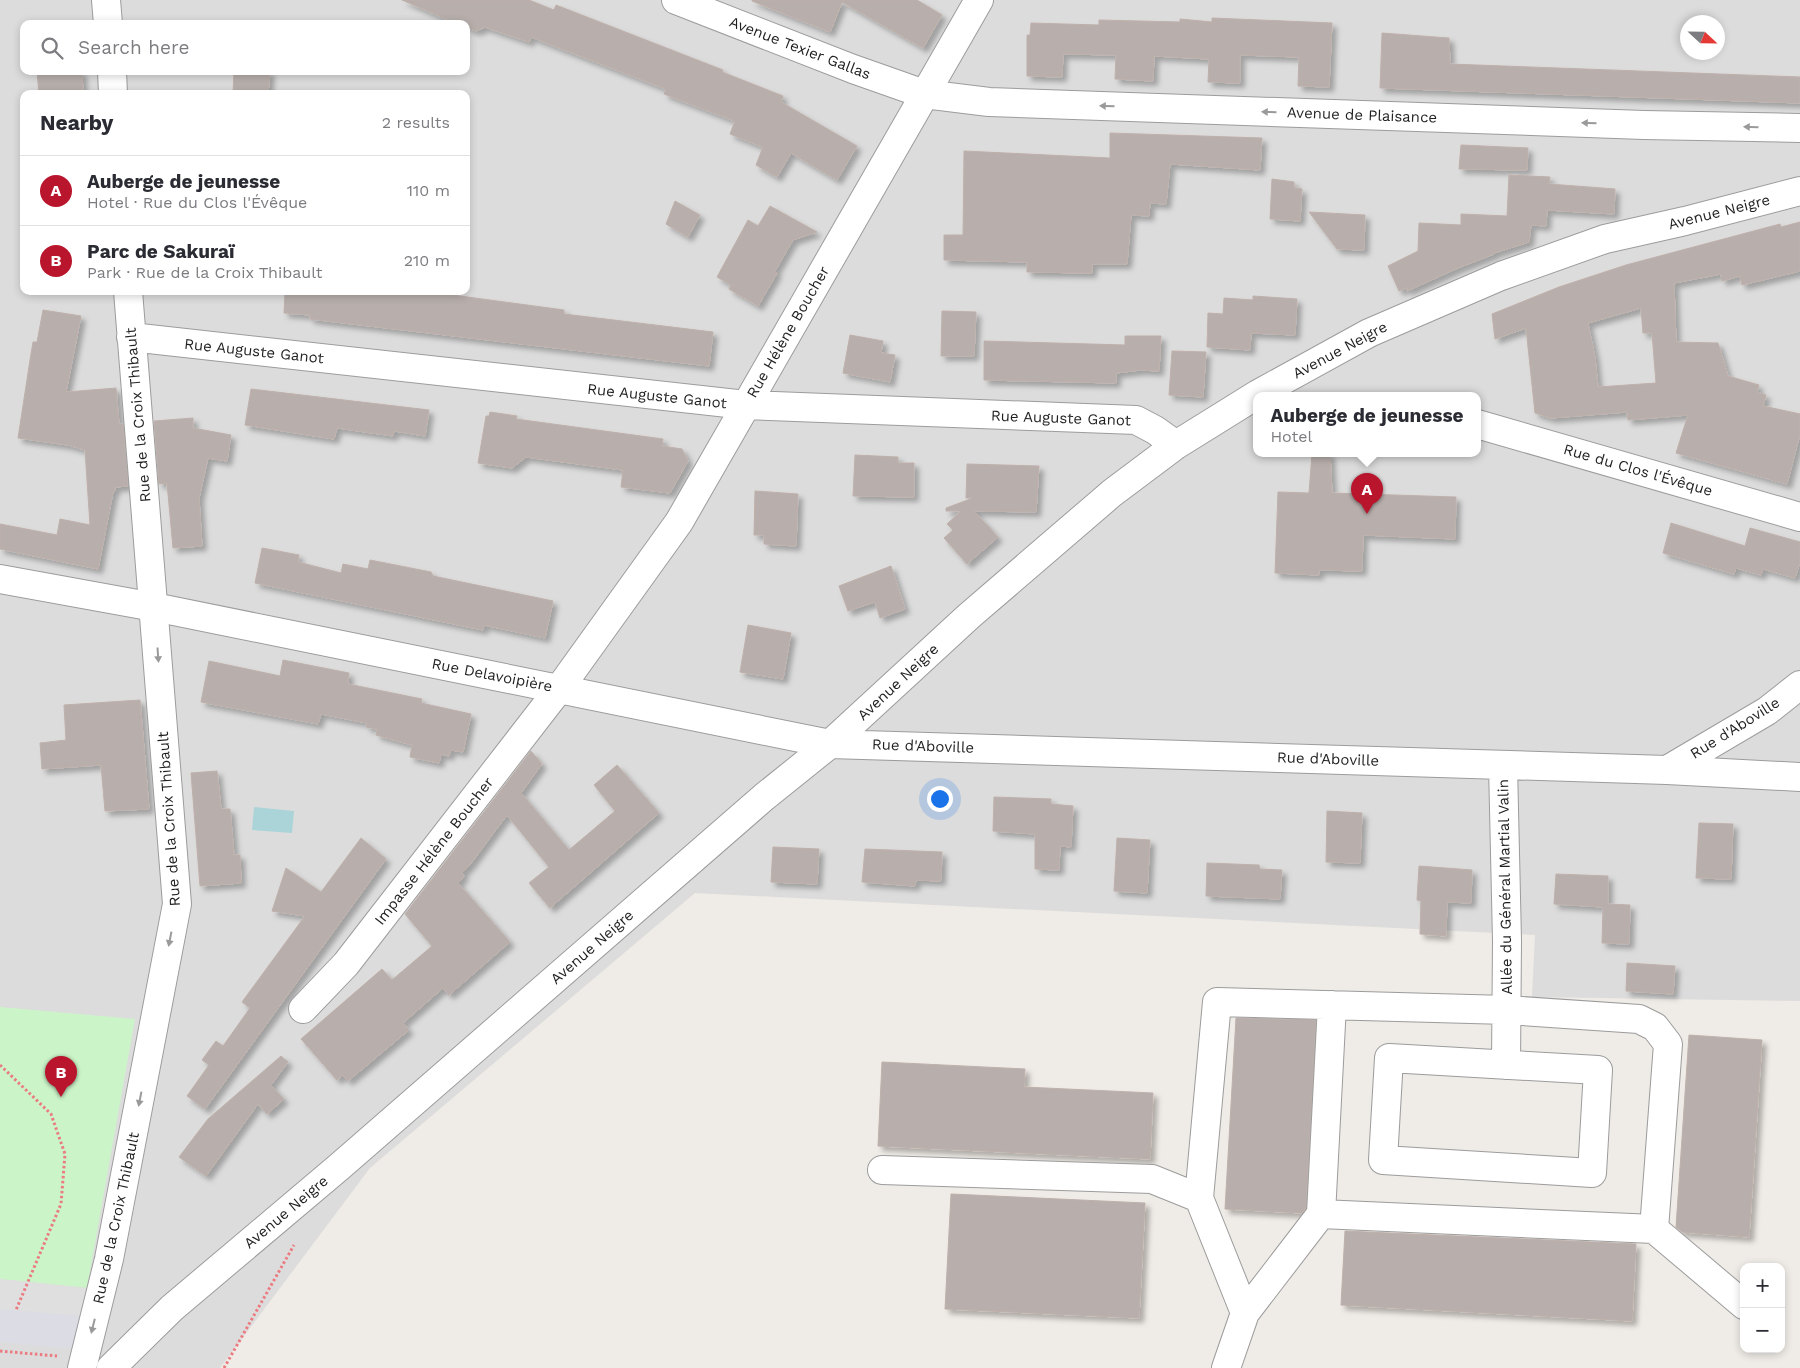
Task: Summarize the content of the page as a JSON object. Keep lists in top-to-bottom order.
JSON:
{
  "streets": {
    "street": [
      "Avenue Texier Gallas",
      "Avenue de Plaisance",
      "Avenue Neigre",
      "Rue Hélène Boucher",
      "Rue Auguste Ganot",
      "Rue de la Croix Thibault",
      "Rue du Clos l'Évêque",
      "Rue Delavoipière",
      "Rue d'Aboville",
      "Impasse Hélène Boucher",
      "Allée du Général Martial Valin"
    ]
  },
  "crossings": [
    ["Avenue Texier Gallas", "Avenue de Plaisance"],
    ["Avenue Texier Gallas", "Rue Hélène Boucher"],
    ["Avenue de Plaisance", "Rue Hélène Boucher"],
    ["Avenue Neigre", "Rue Auguste Ganot"],
    ["Avenue Neigre", "Rue Delavoipière"],
    ["Avenue Neigre", "Rue d'Aboville"],
    ["Rue Hélène Boucher", "Rue Auguste Ganot"],
    ["Rue Hélène Boucher", "Rue Delavoipière"],
    ["Rue Hélène Boucher", "Impasse Hélène Boucher"],
    ["Rue Auguste Ganot", "Rue de la Croix Thibault"],
    ["Rue de la Croix Thibault", "Rue Delavoipière"],
    ["Rue Delavoipière", "Rue d'Aboville"],
    ["Rue Delavoipière", "Impasse Hélène Boucher"],
    ["Rue d'Aboville", "Allée du Général Martial Valin"]
  ],
  "one_way": ["Avenue de Plaisance", "Rue de la Croix Thibault"],
  "north": "right",
  "page": {
    "search": "Search here",
    "heading": ["Nearby", "2 results"],
    "list": [
      {
        "mark": "A",
        "name": "Auberge de jeunesse",
        "note": "Hotel · Rue du Clos l'Évêque",
        "value": "110 m"
      },
      {
        "mark": "B",
        "name": "Parc de Sakuraï",
        "note": "Park · Rue de la Croix Thibault",
        "value": "210 m"
      }
    ],
    "popup": ["Auberge de jeunesse", "Hotel"],
    "pins": ["A", "B"],
    "map_buttons": ["+", "−"]
  }
}
